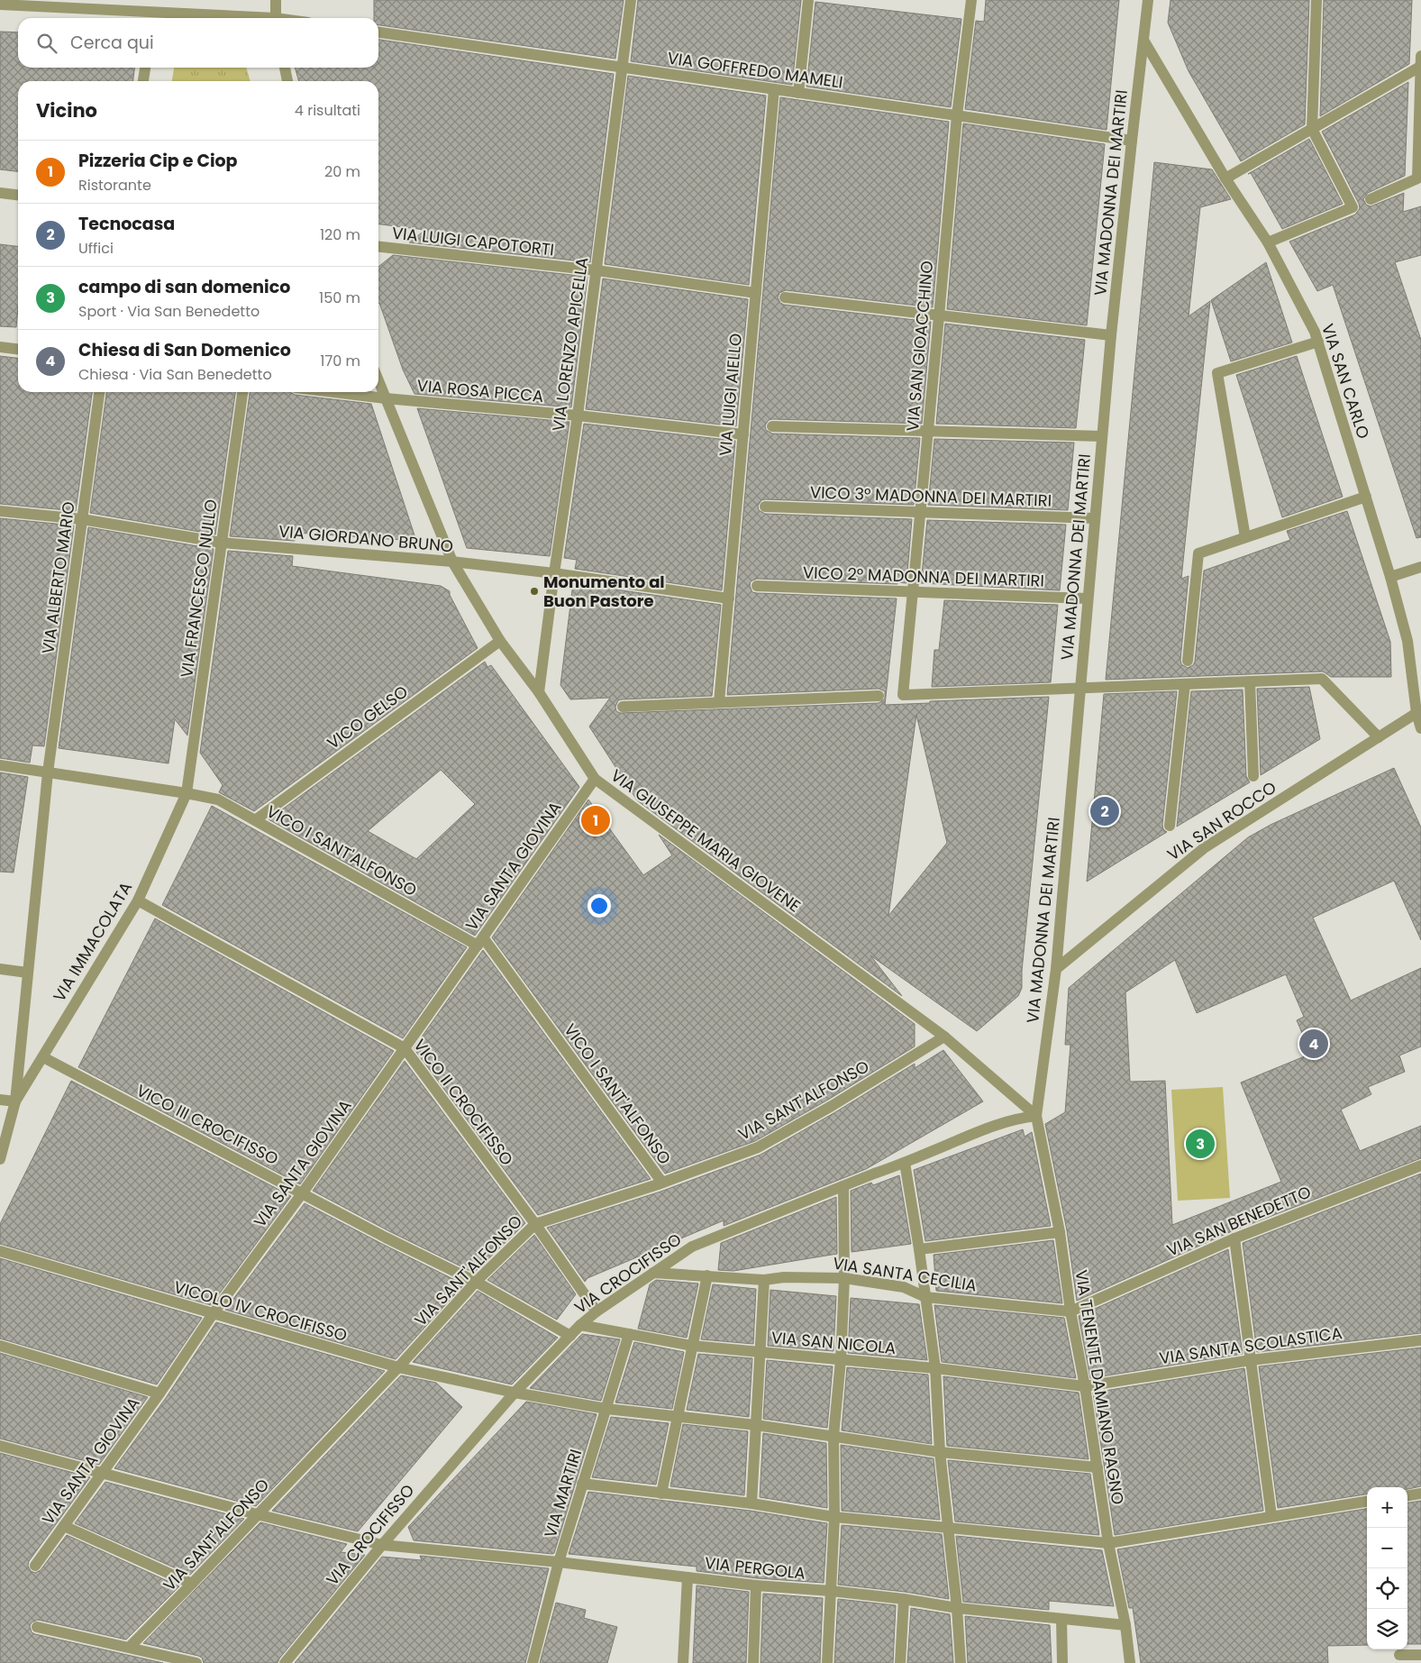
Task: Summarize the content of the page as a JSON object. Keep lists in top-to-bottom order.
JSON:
{
  "streets": {
    "street": [
      "VIA GOFFREDO MAMELI",
      "VIA MADONNA DEI MARTIRI",
      "VIA LUIGI CAPOTORTI",
      "VIA LORENZO APICELLA",
      "VIA SAN GIOACCHINO",
      "VIA SAN CARLO",
      "VIA ROSA PICCA",
      "VIA LUIGI AIELLO",
      "VICO 3° MADONNA DEI MARTIRI",
      "VIA GIORDANO BRUNO",
      "VICO 2° MADONNA DEI MARTIRI",
      "VIA ALBERTO MARIO",
      "VIA FRANCESCO NULLO",
      "VICO GELSO",
      "VIA SAN ROCCO",
      "VIA GIUSEPPE MARIA GIOVENE",
      "VICO I SANT'ALFONSO",
      "VIA SANTA GIOVINA",
      "VIA IMMACOLATA",
      "VIA SANT'ALFONSO",
      "VICO II CROCIFISSO",
      "VICO III CROCIFISSO",
      "VIA SAN BENEDETTO",
      "VIA CROCIFISSO",
      "VIA SANTA CECILIA",
      "VICOLO IV CROCIFISSO",
      "VIA SAN NICOLA",
      "VIA SANTA SCOLASTICA",
      "VIA TENENTE DAMIANO RAGNO",
      "VIA MARTIRI",
      "VIA PERGOLA"
    ]
  },
  "crossings": [
    ["VIA GOFFREDO MAMELI", "VIA MADONNA DEI MARTIRI"],
    ["VIA GOFFREDO MAMELI", "VIA LORENZO APICELLA"],
    ["VIA GOFFREDO MAMELI", "VIA SAN GIOACCHINO"],
    ["VIA GOFFREDO MAMELI", "VIA LUIGI AIELLO"],
    ["VIA MADONNA DEI MARTIRI", "VIA SAN GIOACCHINO"],
    ["VIA MADONNA DEI MARTIRI", "VIA SAN CARLO"],
    ["VIA MADONNA DEI MARTIRI", "VICO 3° MADONNA DEI MARTIRI"],
    ["VIA MADONNA DEI MARTIRI", "VICO 2° MADONNA DEI MARTIRI"],
    ["VIA MADONNA DEI MARTIRI", "VIA SAN ROCCO"],
    ["VIA MADONNA DEI MARTIRI", "VIA GIUSEPPE MARIA GIOVENE"],
    ["VIA MADONNA DEI MARTIRI", "VIA CROCIFISSO"],
    ["VIA MADONNA DEI MARTIRI", "VIA TENENTE DAMIANO RAGNO"],
    ["VIA LUIGI CAPOTORTI", "VIA LORENZO APICELLA"],
    ["VIA LUIGI CAPOTORTI", "VIA LUIGI AIELLO"],
    ["VIA LORENZO APICELLA", "VIA ROSA PICCA"],
    ["VIA LORENZO APICELLA", "VIA GIORDANO BRUNO"],
    ["VIA LORENZO APICELLA", "VIA GIUSEPPE MARIA GIOVENE"],
    ["VIA SAN GIOACCHINO", "VICO 3° MADONNA DEI MARTIRI"],
    ["VIA SAN GIOACCHINO", "VICO 2° MADONNA DEI MARTIRI"],
    ["VIA SAN CARLO", "VIA SAN ROCCO"],
    ["VIA ROSA PICCA", "VIA LUIGI AIELLO"],
    ["VIA ROSA PICCA", "VIA GIUSEPPE MARIA GIOVENE"],
    ["VIA LUIGI AIELLO", "VIA GIORDANO BRUNO"],
    ["VIA GIORDANO BRUNO", "VIA ALBERTO MARIO"],
    ["VIA GIORDANO BRUNO", "VIA FRANCESCO NULLO"],
    ["VIA GIORDANO BRUNO", "VIA GIUSEPPE MARIA GIOVENE"],
    ["VIA ALBERTO MARIO", "VICO I SANT'ALFONSO"],
    ["VIA ALBERTO MARIO", "VIA IMMACOLATA"],
    ["VIA FRANCESCO NULLO", "VICO I SANT'ALFONSO"],
    ["VIA FRANCESCO NULLO", "VIA IMMACOLATA"],
    ["VICO GELSO", "VIA GIUSEPPE MARIA GIOVENE"],
    ["VICO GELSO", "VICO I SANT'ALFONSO"],
    ["VIA GIUSEPPE MARIA GIOVENE", "VIA SANTA GIOVINA"],
    ["VIA GIUSEPPE MARIA GIOVENE", "VIA SANT'ALFONSO"],
    ["VIA GIUSEPPE MARIA GIOVENE", "VIA CROCIFISSO"],
    ["VIA GIUSEPPE MARIA GIOVENE", "VIA TENENTE DAMIANO RAGNO"],
    ["VICO I SANT'ALFONSO", "VIA SANTA GIOVINA"],
    ["VICO I SANT'ALFONSO", "VIA IMMACOLATA"],
    ["VICO I SANT'ALFONSO", "VIA SANT'ALFONSO"],
    ["VIA SANTA GIOVINA", "VICO II CROCIFISSO"],
    ["VIA SANTA GIOVINA", "VICO III CROCIFISSO"],
    ["VIA SANTA GIOVINA", "VICOLO IV CROCIFISSO"],
    ["VIA SANTA GIOVINA", "VIA PERGOLA"],
    ["VIA IMMACOLATA", "VICO II CROCIFISSO"],
    ["VIA IMMACOLATA", "VICO III CROCIFISSO"],
    ["VIA SANT'ALFONSO", "VICO II CROCIFISSO"],
    ["VIA SANT'ALFONSO", "VICO III CROCIFISSO"],
    ["VIA SANT'ALFONSO", "VICOLO IV CROCIFISSO"],
    ["VIA SANT'ALFONSO", "VIA PERGOLA"],
    ["VICO II CROCIFISSO", "VIA CROCIFISSO"],
    ["VICO III CROCIFISSO", "VIA CROCIFISSO"],
    ["VIA SAN BENEDETTO", "VIA SANTA CECILIA"],
    ["VIA SAN BENEDETTO", "VIA TENENTE DAMIANO RAGNO"],
    ["VIA CROCIFISSO", "VIA SANTA CECILIA"],
    ["VIA CROCIFISSO", "VICOLO IV CROCIFISSO"],
    ["VIA CROCIFISSO", "VIA SAN NICOLA"],
    ["VIA CROCIFISSO", "VIA TENENTE DAMIANO RAGNO"],
    ["VIA CROCIFISSO", "VIA PERGOLA"],
    ["VIA SANTA CECILIA", "VIA TENENTE DAMIANO RAGNO"],
    ["VICOLO IV CROCIFISSO", "VIA TENENTE DAMIANO RAGNO"],
    ["VICOLO IV CROCIFISSO", "VIA MARTIRI"],
    ["VIA SAN NICOLA", "VIA SANTA SCOLASTICA"],
    ["VIA SAN NICOLA", "VIA TENENTE DAMIANO RAGNO"],
    ["VIA SAN NICOLA", "VIA MARTIRI"],
    ["VIA SANTA SCOLASTICA", "VIA TENENTE DAMIANO RAGNO"],
    ["VIA TENENTE DAMIANO RAGNO", "VIA PERGOLA"],
    ["VIA MARTIRI", "VIA PERGOLA"]
  ],
  "places": ["Monumento al Buon Pastore"],
  "page": {
    "search": "Cerca qui",
    "heading": ["Vicino", "4 risultati"],
    "list": [
      {
        "mark": "1",
        "name": "Pizzeria Cip e Ciop",
        "note": "Ristorante",
        "value": "20 m"
      },
      {
        "mark": "2",
        "name": "Tecnocasa",
        "note": "Uffici",
        "value": "120 m"
      },
      {
        "mark": "3",
        "name": "campo di san domenico",
        "note": "Sport · Via San Benedetto",
        "value": "150 m"
      },
      {
        "mark": "4",
        "name": "Chiesa di San Domenico",
        "note": "Chiesa · Via San Benedetto",
        "value": "170 m"
      }
    ],
    "pins": [
      "2",
      "1",
      "4",
      "3"
    ],
    "map_buttons": ["+", "−"]
  }
}
